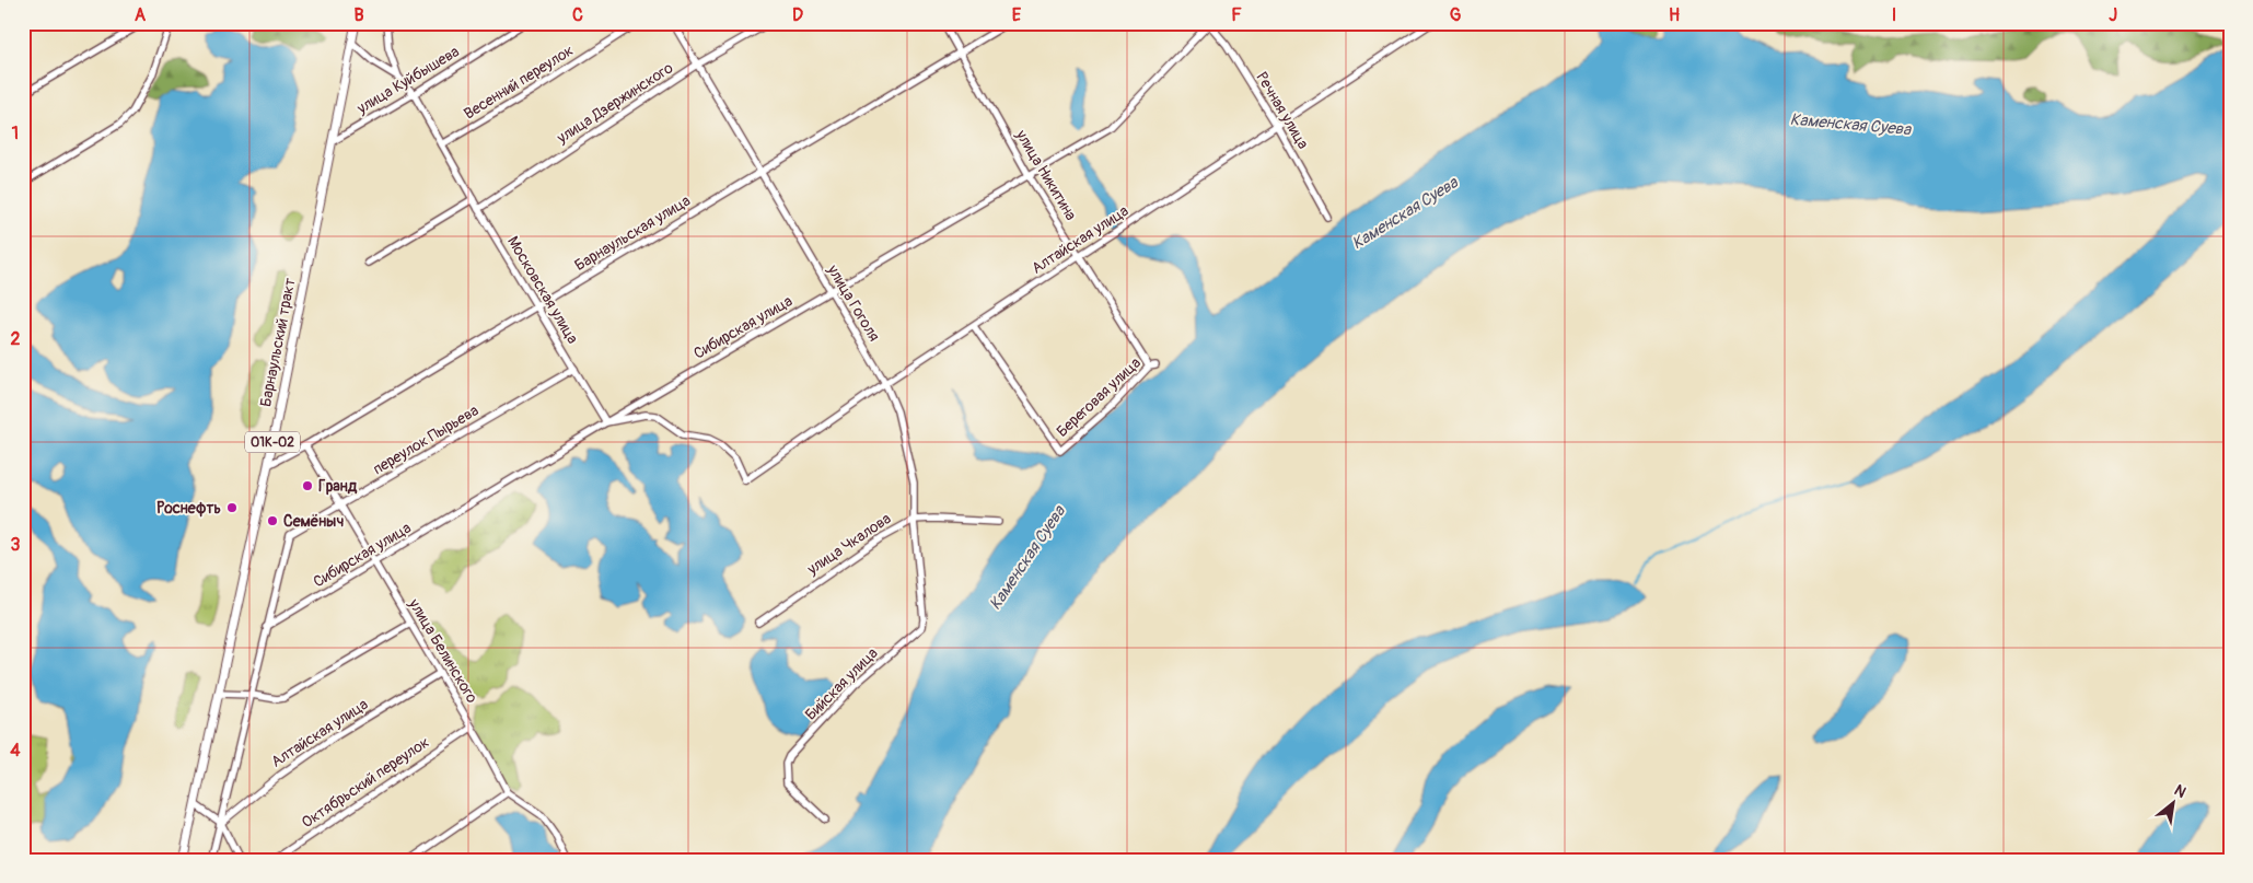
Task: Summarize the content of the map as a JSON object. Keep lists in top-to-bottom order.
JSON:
{
  "streets": {
    "main road": ["Барнаульский тракт", "01К-02"],
    "street": [
      "улица Куйбышева",
      "Весенний переулок",
      "улица Дзержинского",
      "Речная улица",
      "улица Никитина",
      "Барнаульская улица",
      "Алтайская улица",
      "Московская улица",
      "улица Гоголя",
      "Сибирская улица",
      "Береговая улица",
      "переулок Пырьева",
      "улица Чкалова",
      "улица Белинского",
      "Бийская улица",
      "Октябрьский переулок"
    ]
  },
  "crossings": [
    ["улица Куйбышева", "Московская улица"],
    ["улица Куйбышева", "Барнаульский тракт"],
    ["Весенний переулок", "Московская улица"],
    ["улица Дзержинского", "Московская улица"],
    ["улица Дзержинского", "улица Гоголя"],
    ["Речная улица", "Алтайская улица"],
    ["Речная улица", "Сибирская улица"],
    ["улица Никитина", "Барнаульская улица"],
    ["улица Никитина", "Алтайская улица"],
    ["улица Никитина", "Сибирская улица"],
    ["улица Никитина", "Береговая улица"],
    ["Барнаульская улица", "Московская улица"],
    ["Барнаульская улица", "улица Гоголя"],
    ["Барнаульская улица", "Барнаульский тракт"],
    ["Барнаульская улица", "улица Белинского"],
    ["Алтайская улица", "Московская улица"],
    ["Алтайская улица", "улица Гоголя"],
    ["Алтайская улица", "Сибирская улица"],
    ["Алтайская улица", "Береговая улица"],
    ["Алтайская улица", "улица Белинского"],
    ["Московская улица", "Сибирская улица"],
    ["Московская улица", "Барнаульский тракт"],
    ["Московская улица", "переулок Пырьева"],
    ["улица Гоголя", "Сибирская улица"],
    ["улица Гоголя", "улица Чкалова"],
    ["улица Гоголя", "Бийская улица"],
    ["Сибирская улица", "переулок Пырьева"],
    ["Сибирская улица", "улица Белинского"],
    ["переулок Пырьева", "улица Белинского"],
    ["улица Белинского", "Октябрьский переулок"]
  ],
  "water": ["Каменская Суева"],
  "places": ["Гранд", "Роснефть", "Семёныч"],
  "north": "top right",
  "grid": {
    "columns": [
      "A",
      "B",
      "C",
      "D",
      "E",
      "F",
      "G",
      "H",
      "I",
      "J"
    ],
    "rows": [
      "1",
      "2",
      "3",
      "4"
    ]
  }
}
